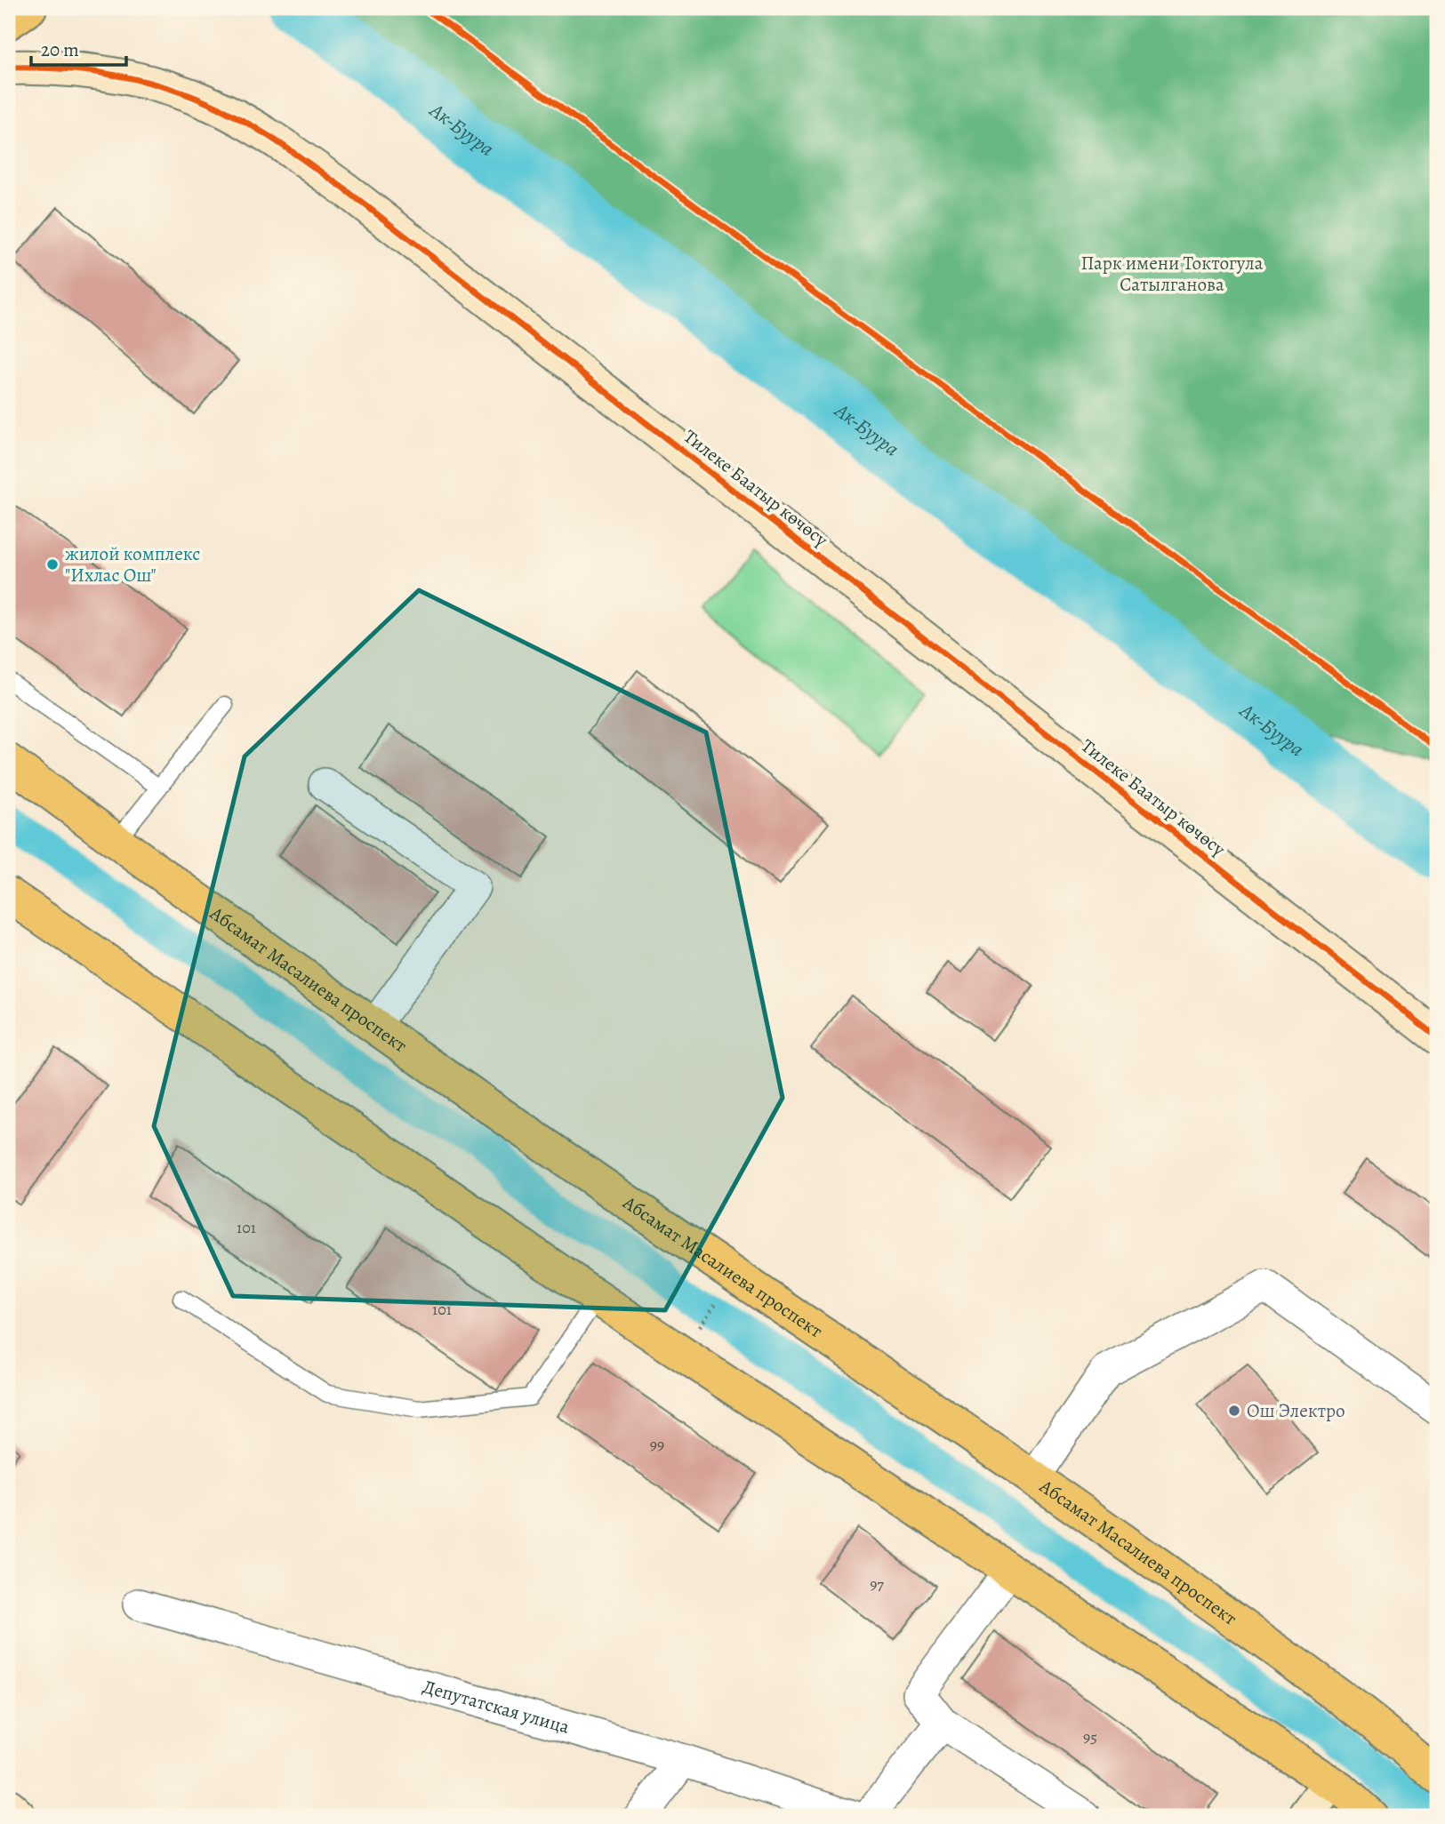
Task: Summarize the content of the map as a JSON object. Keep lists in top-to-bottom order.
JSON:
{
  "streets": {
    "main road": ["Абсамат Масалиева проспект"],
    "street": ["Тилеке Баатыр көчөсү", "Депутатская улица"]
  },
  "water": ["Ак-Буура"],
  "parks": ["Парк имени Токтогула Сатылганова"],
  "places": ["жилой комплекс \"Ихлас Ош\"", "Ош Электро"],
  "house_numbers": [
    "101",
    "101",
    "99",
    "97",
    "95"
  ],
  "scale_bar": "20 m"
}
